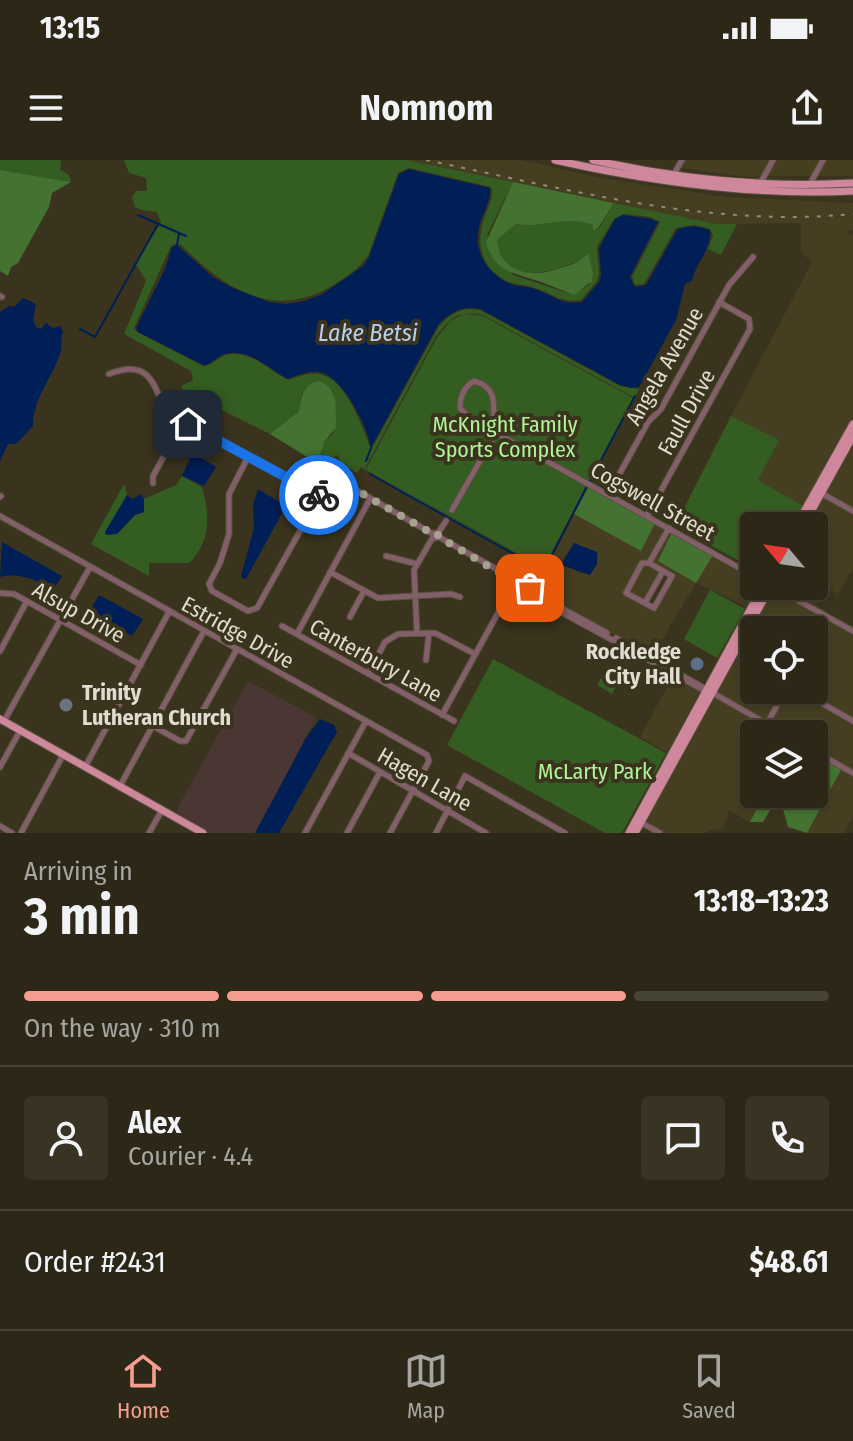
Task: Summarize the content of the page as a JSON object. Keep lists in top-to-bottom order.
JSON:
{
  "streets": {
    "street": [
      "Angela Avenue",
      "Faull Drive",
      "Cogswell Street",
      "Alsup Drive",
      "Estridge Drive",
      "Canterbury Lane",
      "Hagen Lane"
    ]
  },
  "crossings": [
    ["Angela Avenue", "Faull Drive"],
    ["Angela Avenue", "Cogswell Street"],
    ["Faull Drive", "Cogswell Street"],
    ["Estridge Drive", "Hagen Lane"]
  ],
  "water": ["Lake Betsi"],
  "parks": ["McKnight Family Sports Complex", "McLarty Park"],
  "places": ["Rockledge City Hall", "Trinity Lutheran Church"],
  "north": "top left",
  "page": {
    "status": "13:15",
    "header": "Nomnom",
    "heading": ["3 min", "Arriving in", "13:18–13:23"],
    "panel": [
      "Alex",
      "Courier · 4.4",
      "Order #2431",
      "$48.61"
    ],
    "bar": "On the way · 310 m",
    "tabs": ["Home", "Map", "Saved"]
  }
}
